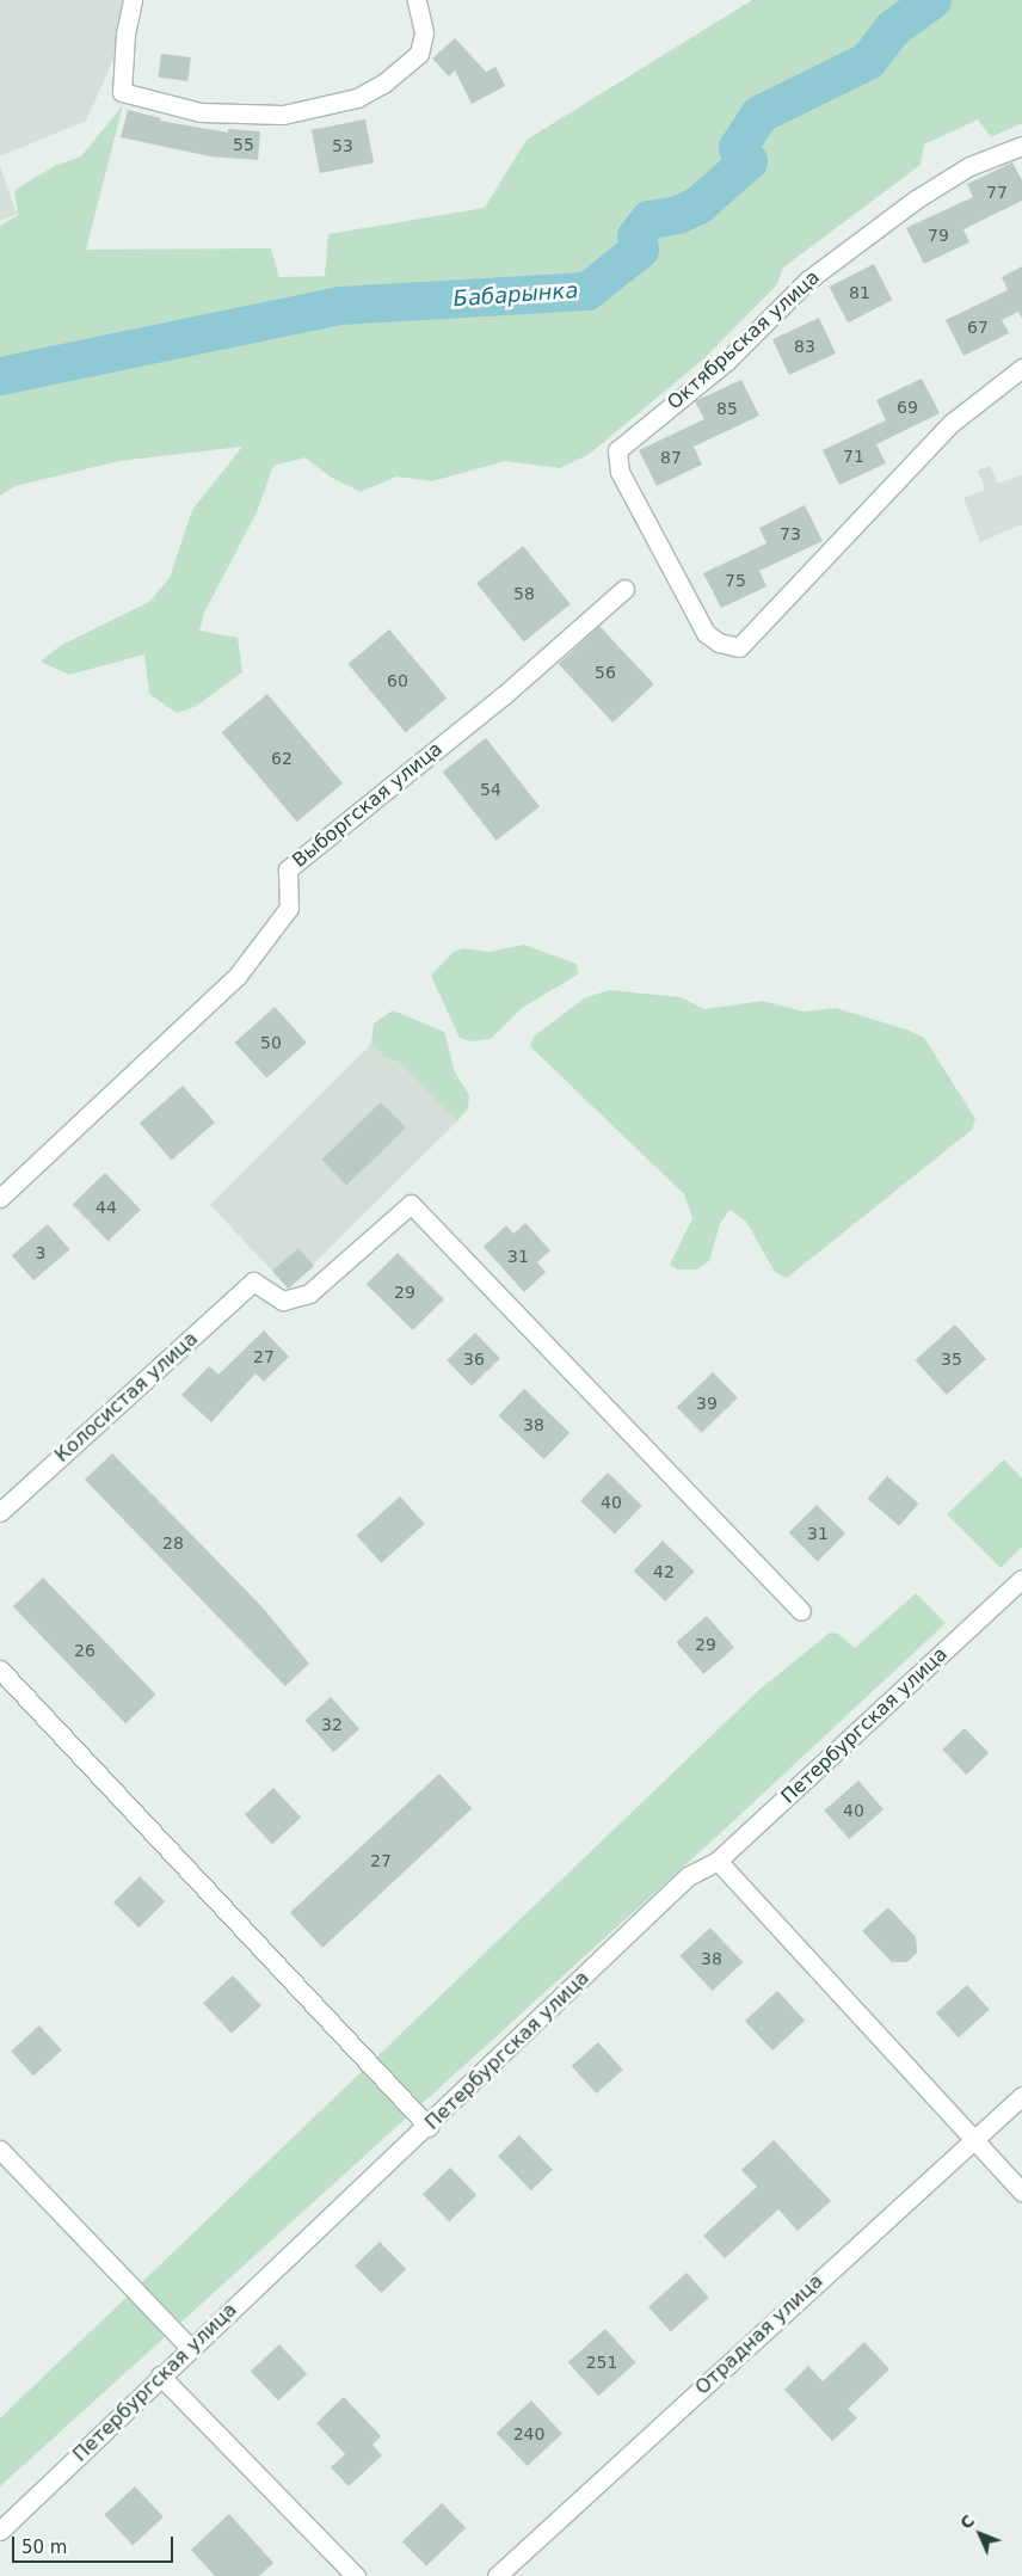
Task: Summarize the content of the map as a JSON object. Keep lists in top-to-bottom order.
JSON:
{
  "streets": {
    "street": [
      "Октябрьская улица",
      "Выборгская улица",
      "Колосистая улица",
      "Петербургская улица",
      "Отрадная улица"
    ]
  },
  "water": ["Бабарынка"],
  "house_numbers": [
    "55",
    "53",
    "77",
    "79",
    "81",
    "67",
    "83",
    "69",
    "85",
    "71",
    "87",
    "73",
    "75",
    "58",
    "56",
    "60",
    "62",
    "54",
    "50",
    "44",
    "3",
    "31",
    "29",
    "27",
    "36",
    "35",
    "39",
    "38",
    "40",
    "31",
    "28",
    "42",
    "29",
    "26",
    "32",
    "40",
    "27",
    "38",
    "251",
    "240"
  ],
  "scale_bar": "50 m",
  "north": "top left"
}
